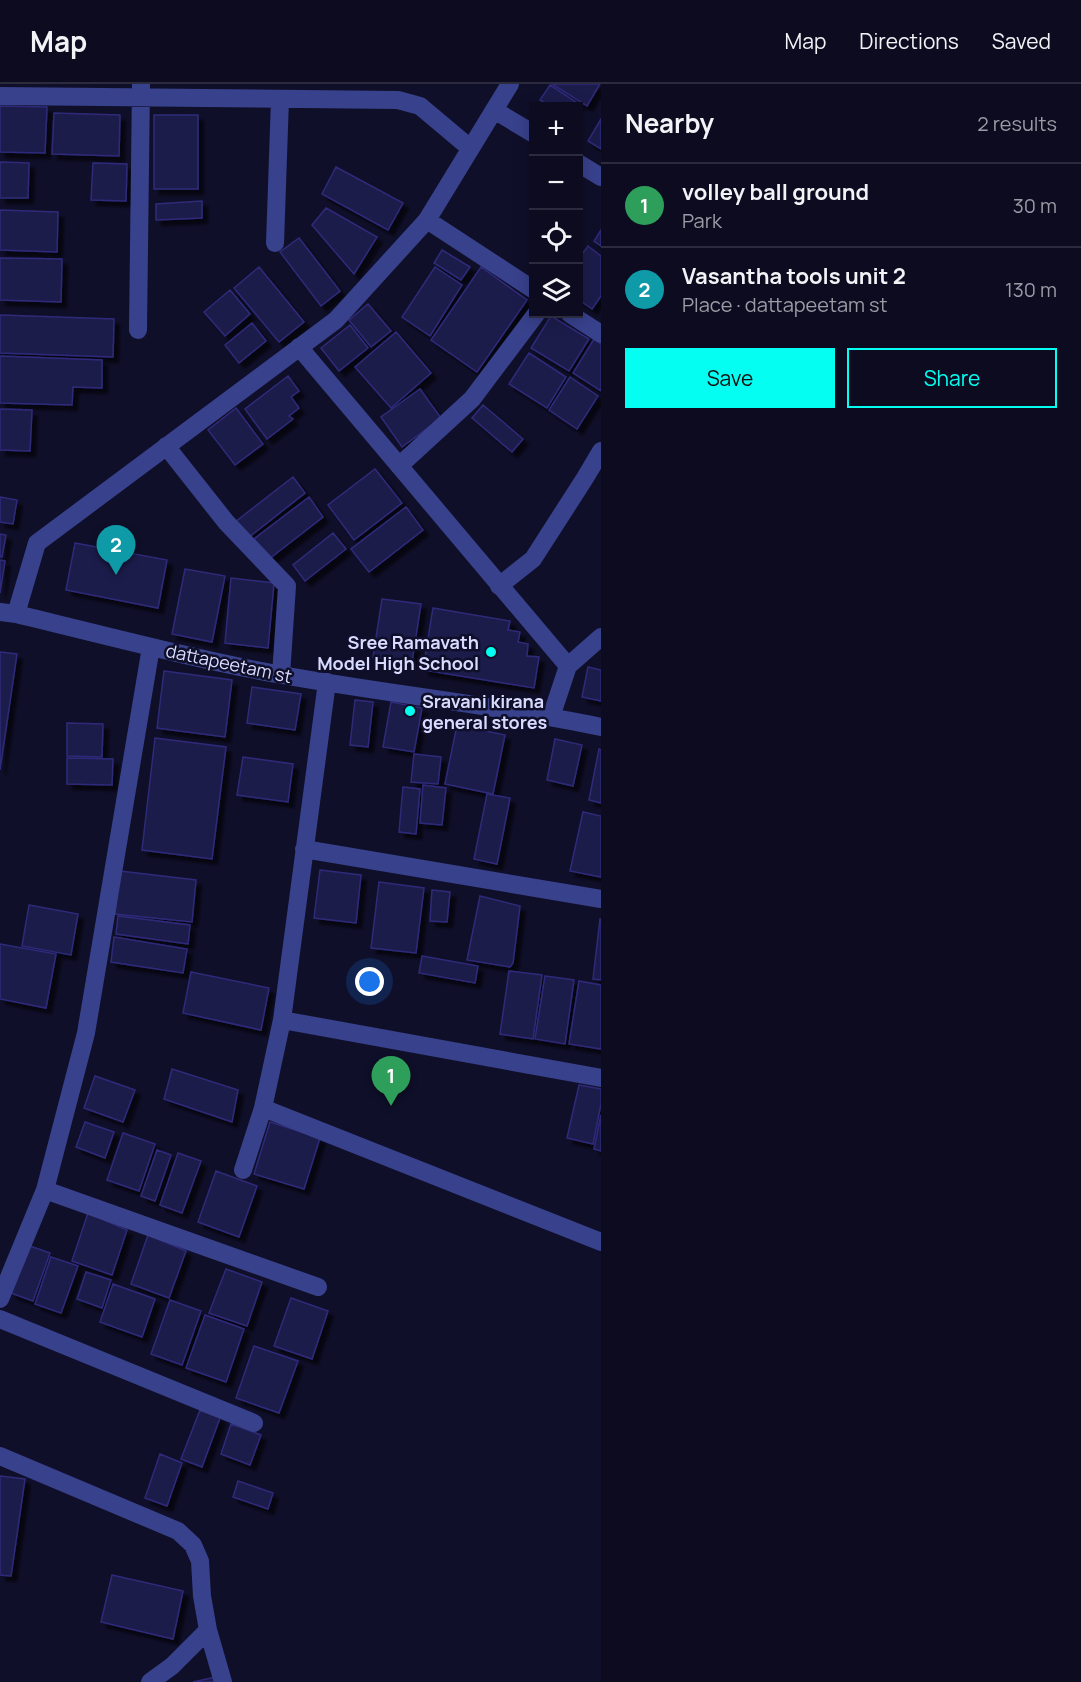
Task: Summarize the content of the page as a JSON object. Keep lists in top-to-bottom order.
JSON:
{
  "streets": {
    "street": ["dattapeetam st"]
  },
  "places": ["Sree Ramavath Model High School", "Sravani kirana general stores"],
  "page": {
    "header": "Map",
    "nav": ["Map", "Directions", "Saved"],
    "heading": ["Nearby", "2 results"],
    "map_buttons": ["+", "−"],
    "list": [
      {
        "mark": "1",
        "name": "volley ball ground",
        "note": "Park",
        "value": "30 m"
      },
      {
        "mark": "2",
        "name": "Vasantha tools unit 2",
        "note": "Place · dattapeetam st",
        "value": "130 m"
      }
    ],
    "buttons": ["Save", "Share"],
    "pins": ["2", "1"]
  }
}
